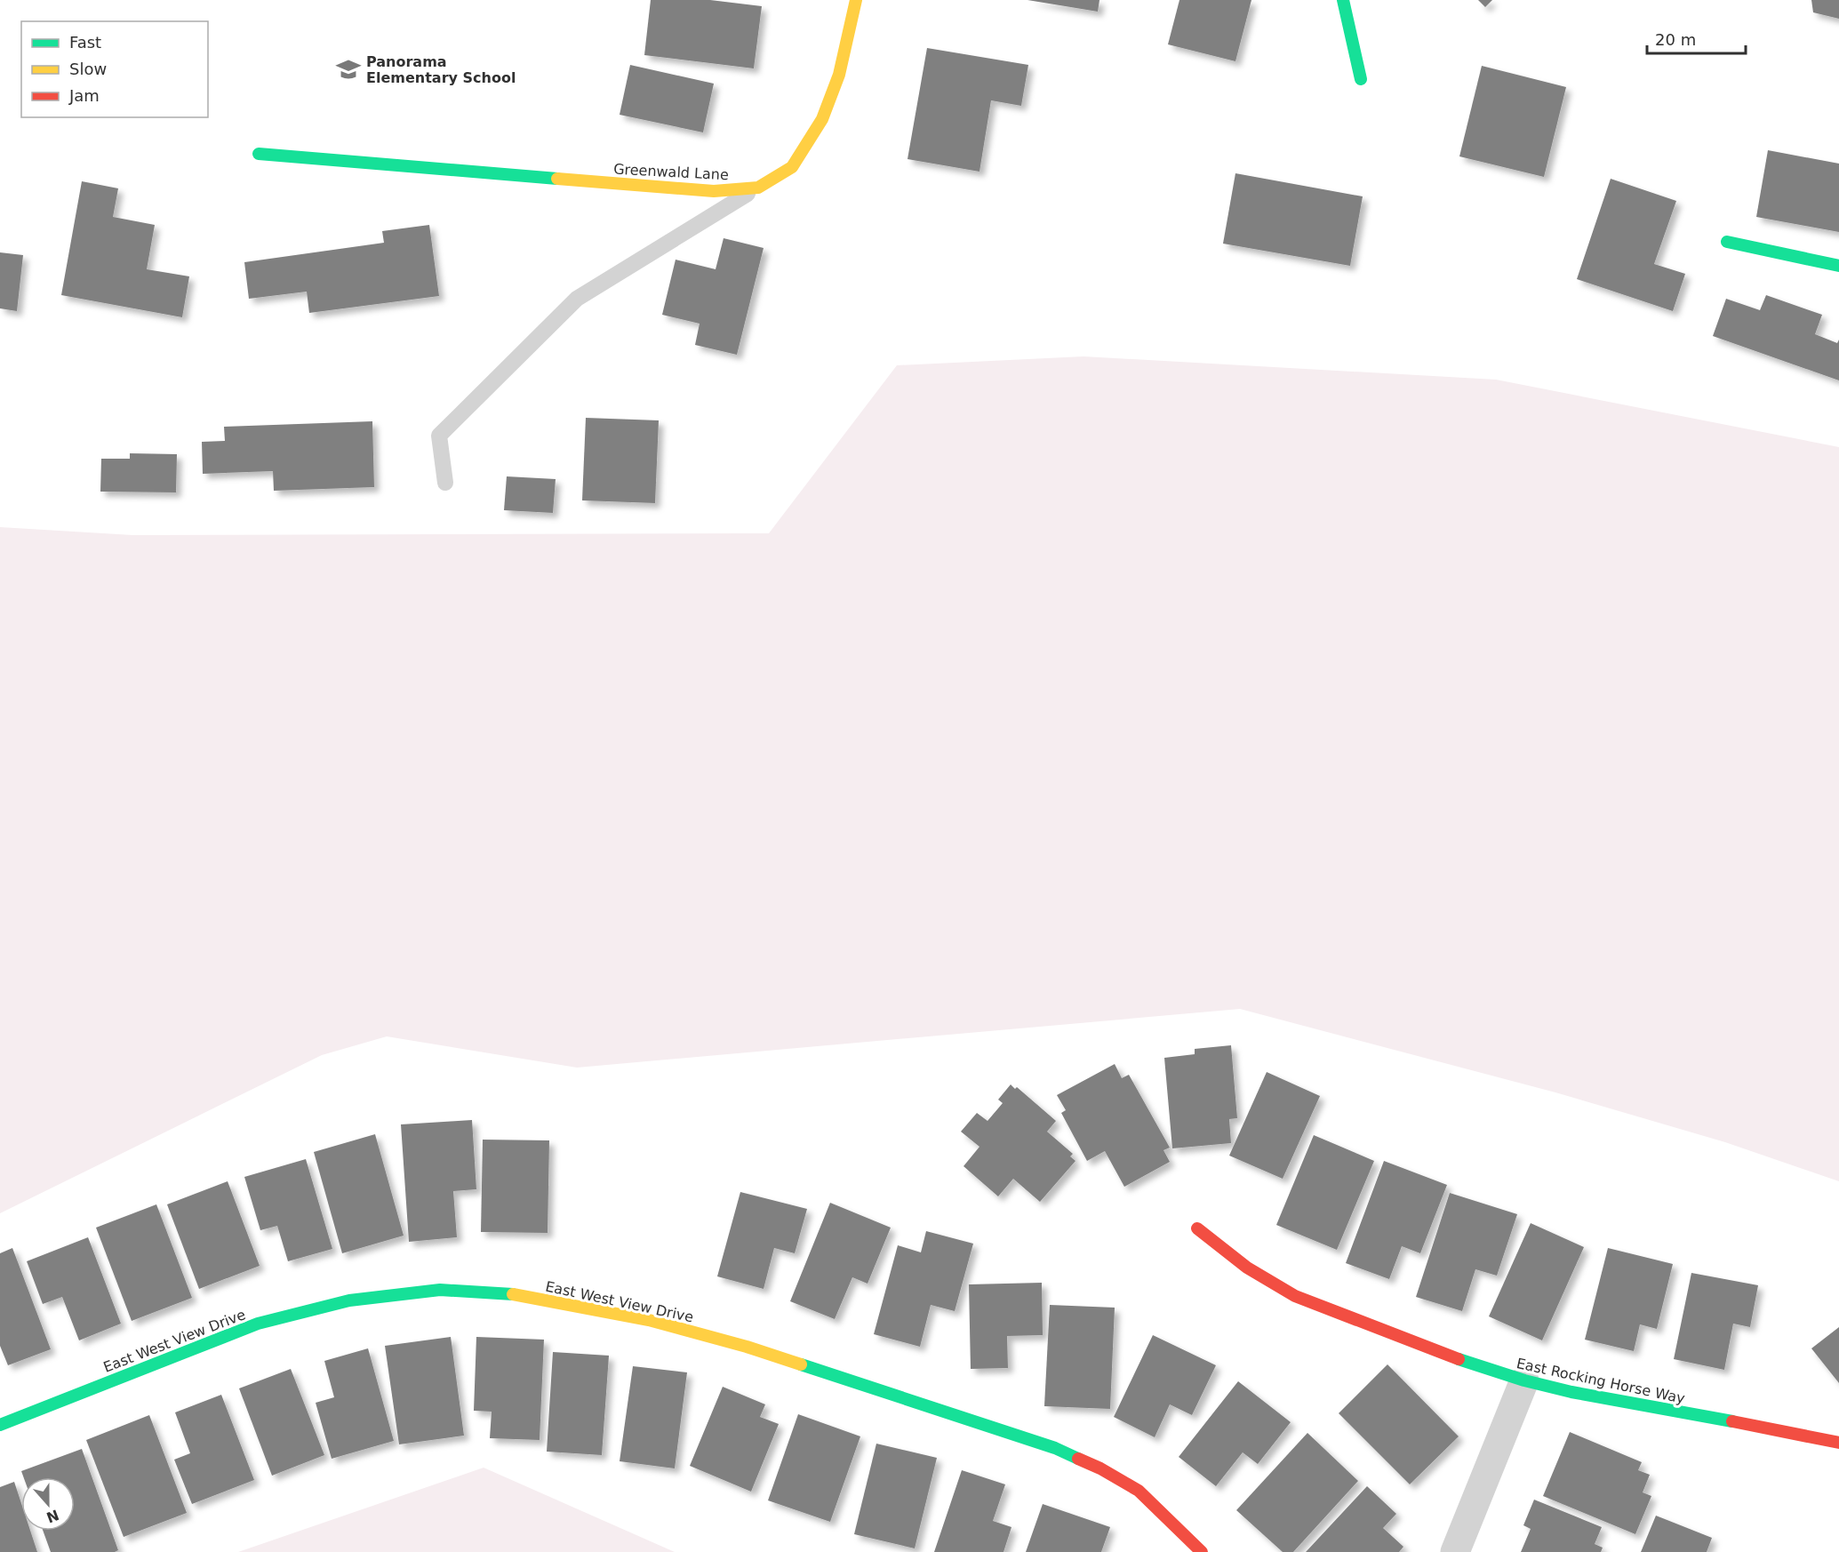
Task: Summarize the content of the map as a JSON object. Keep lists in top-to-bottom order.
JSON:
{
  "streets": {
    "street": ["Greenwald Lane", "East West View Drive", "East Rocking Horse Way"]
  },
  "places": {
    "school or university": ["Panorama Elementary School"]
  },
  "legend": ["Fast", "Slow", "Jam"],
  "scale_bar": "20 m",
  "north": "bottom"
}
